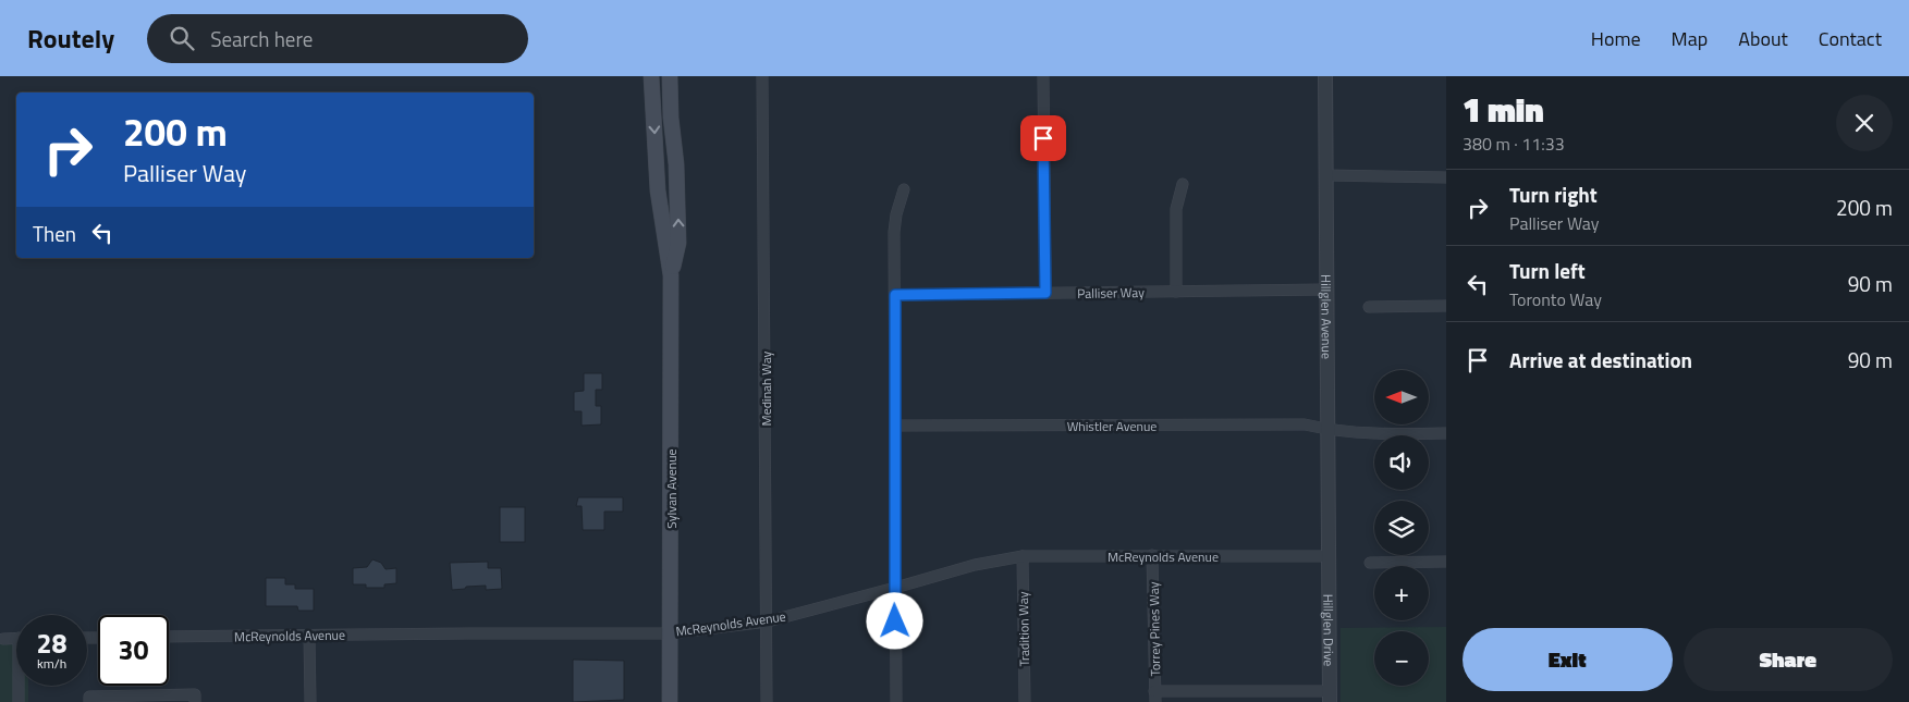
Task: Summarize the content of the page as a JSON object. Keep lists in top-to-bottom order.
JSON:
{
  "streets": {
    "main road": ["Sylvan Avenue"],
    "street": [
      "Palliser Way",
      "Hillglen Avenue",
      "Medinah Way",
      "Whistler Avenue",
      "McReynolds Avenue",
      "Tradition Way",
      "Torrey Pines Way",
      "Hillglen Drive"
    ]
  },
  "crossings": [
    ["Palliser Way", "Hillglen Avenue"],
    ["Hillglen Avenue", "Whistler Avenue"],
    ["Hillglen Avenue", "McReynolds Avenue"],
    ["Hillglen Avenue", "Hillglen Drive"],
    ["Medinah Way", "McReynolds Avenue"],
    ["Sylvan Avenue", "McReynolds Avenue"],
    ["McReynolds Avenue", "Tradition Way"],
    ["McReynolds Avenue", "Torrey Pines Way"],
    ["McReynolds Avenue", "Hillglen Drive"]
  ],
  "north": "left",
  "page": {
    "header": "Routely",
    "search": "Search here",
    "nav": [
      "Home",
      "Map",
      "About",
      "Contact"
    ],
    "heading": ["1 min", "380 m · 11:33"],
    "turn": ["200 m", "Palliser Way"],
    "list": [
      {
        "name": "Turn right",
        "note": "Palliser Way",
        "value": "200 m"
      },
      {
        "name": "Turn left",
        "note": "Toronto Way",
        "value": "90 m"
      },
      {
        "name": "Arrive at destination",
        "value": "90 m"
      }
    ],
    "then": "Then",
    "map_buttons": ["+", "−"],
    "speed": "28 km/h",
    "limit": "30",
    "buttons": ["Exit", "Share"]
  }
}
